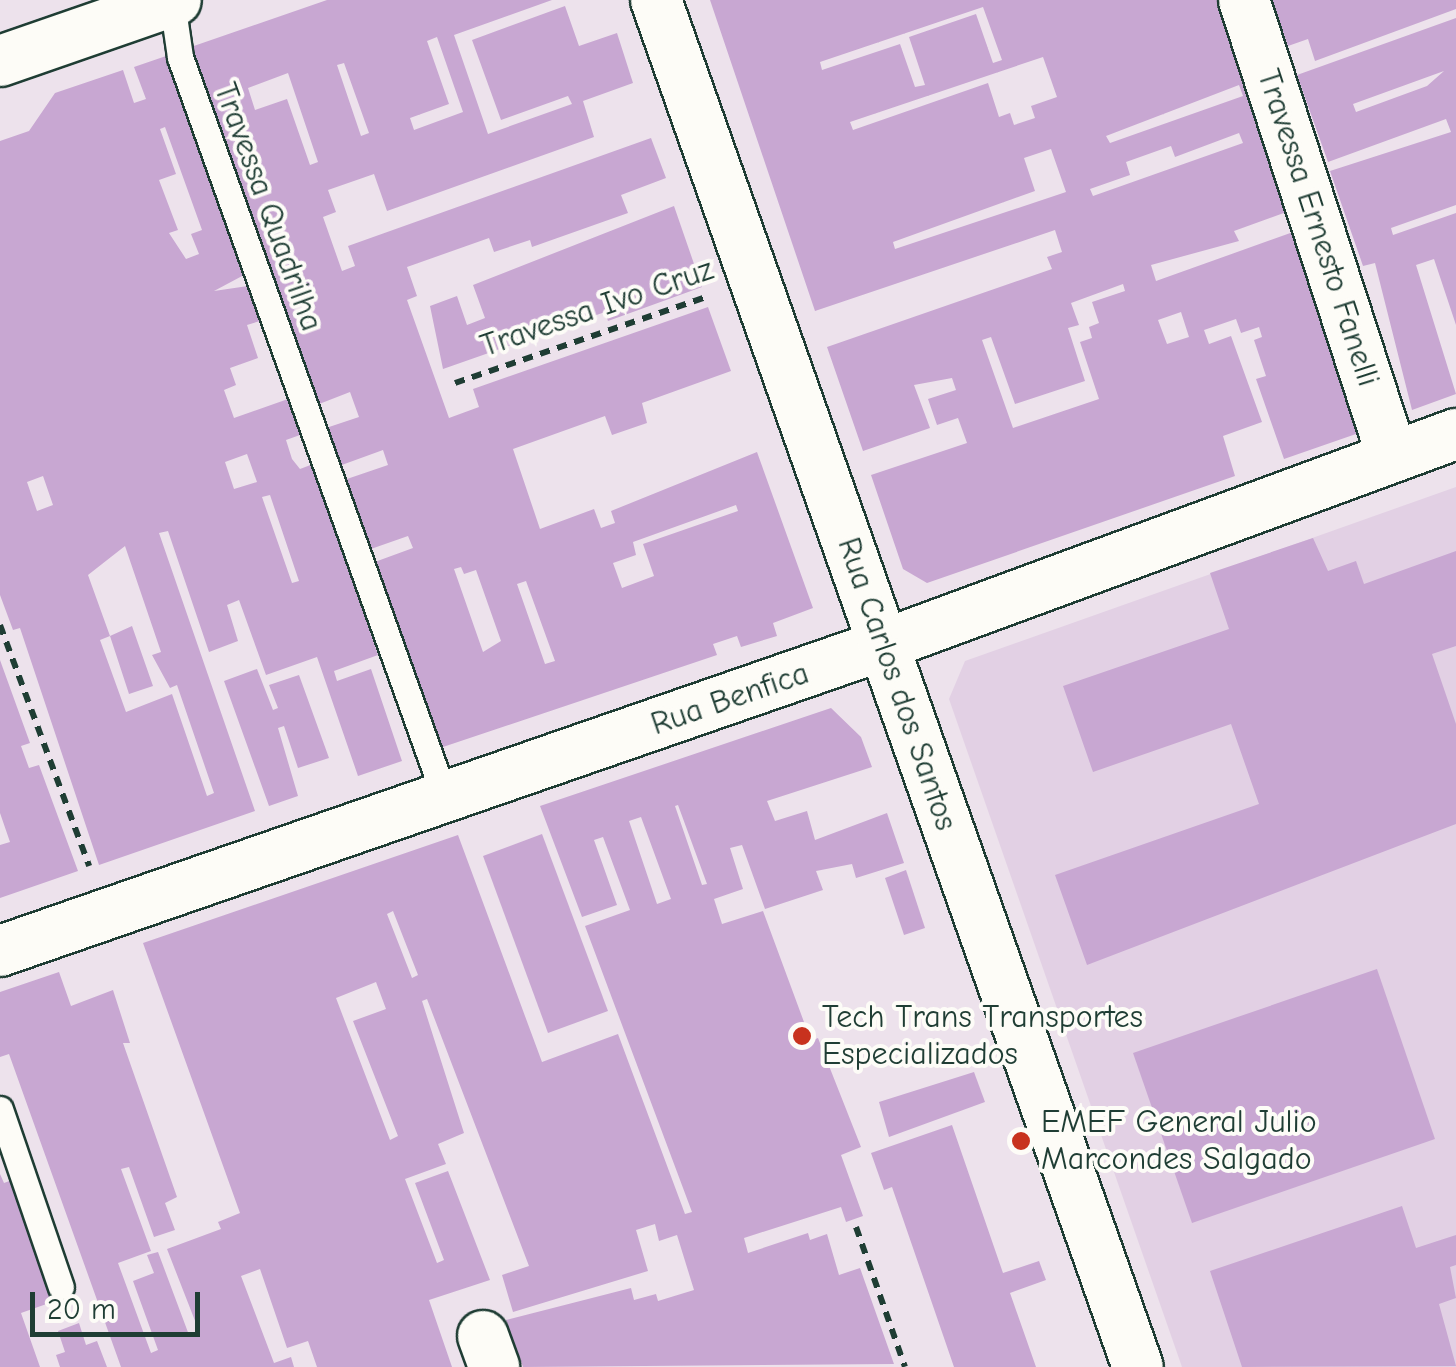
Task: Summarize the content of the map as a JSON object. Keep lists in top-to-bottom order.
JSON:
{
  "streets": {
    "street": ["Travessa Ernesto Fanelli", "Rua Carlos dos Santos", "Rua Benfica"],
    "lane": ["Travessa Quadrilha"],
    "path": ["Travessa Ivo Cruz"]
  },
  "crossings": [
    ["Travessa Quadrilha", "Rua Benfica"],
    ["Travessa Ernesto Fanelli", "Rua Benfica"],
    ["Travessa Ivo Cruz", "Rua Carlos dos Santos"],
    ["Rua Carlos dos Santos", "Rua Benfica"]
  ],
  "places": ["Tech Trans Transportes Especializados", "EMEF General Julio Marcondes Salgado"],
  "scale_bar": "20 m"
}
